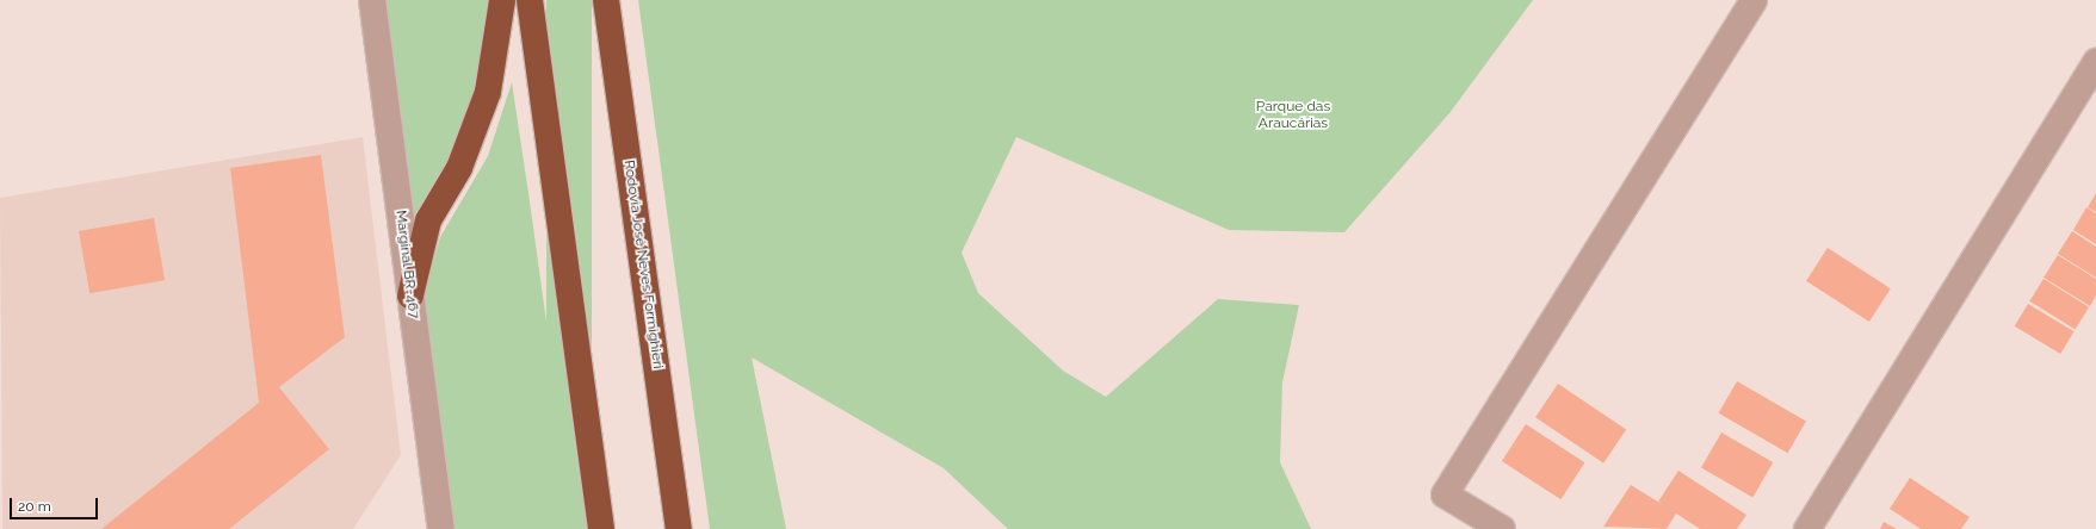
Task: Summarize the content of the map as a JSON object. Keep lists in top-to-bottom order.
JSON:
{
  "streets": {
    "highway": ["Rodovia José Neves Formighieri"],
    "street": ["Marginal BR-467"]
  },
  "parks": ["Parque das Araucárias"],
  "scale_bar": "20 m"
}
